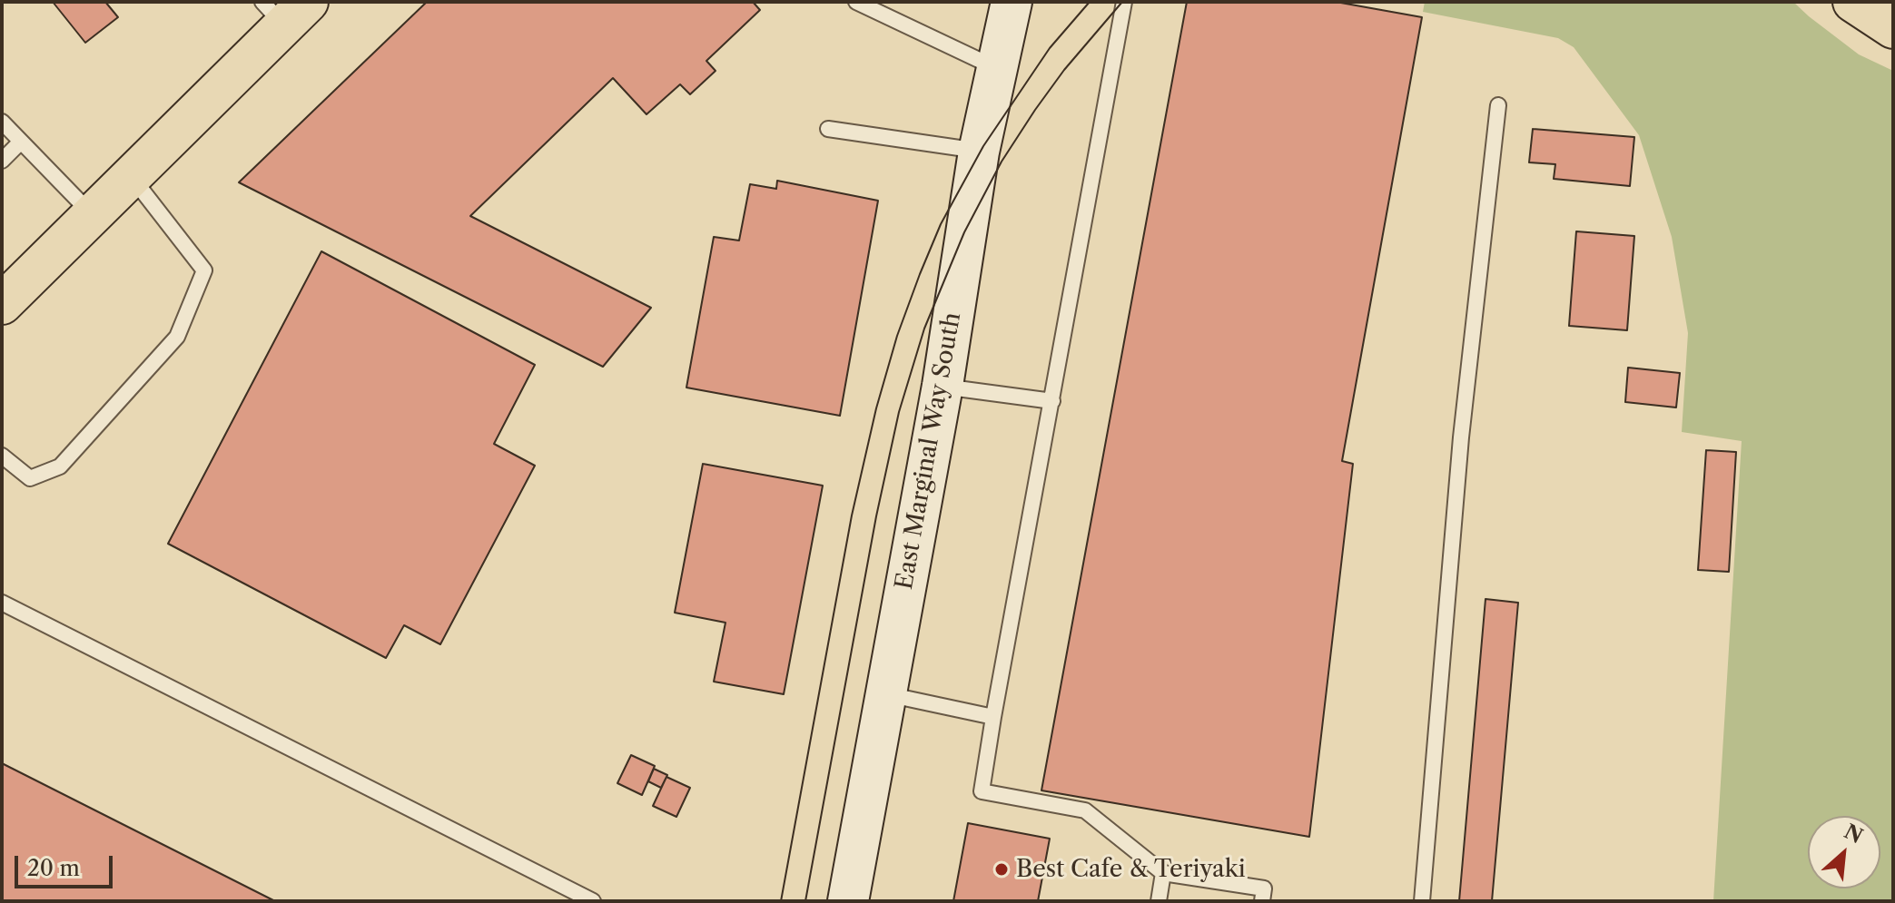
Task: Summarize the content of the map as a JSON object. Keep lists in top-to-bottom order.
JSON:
{
  "streets": {
    "street": ["East Marginal Way South"]
  },
  "places": ["Best Cafe & Teriyaki"],
  "scale_bar": "20 m",
  "north": "top right"
}
